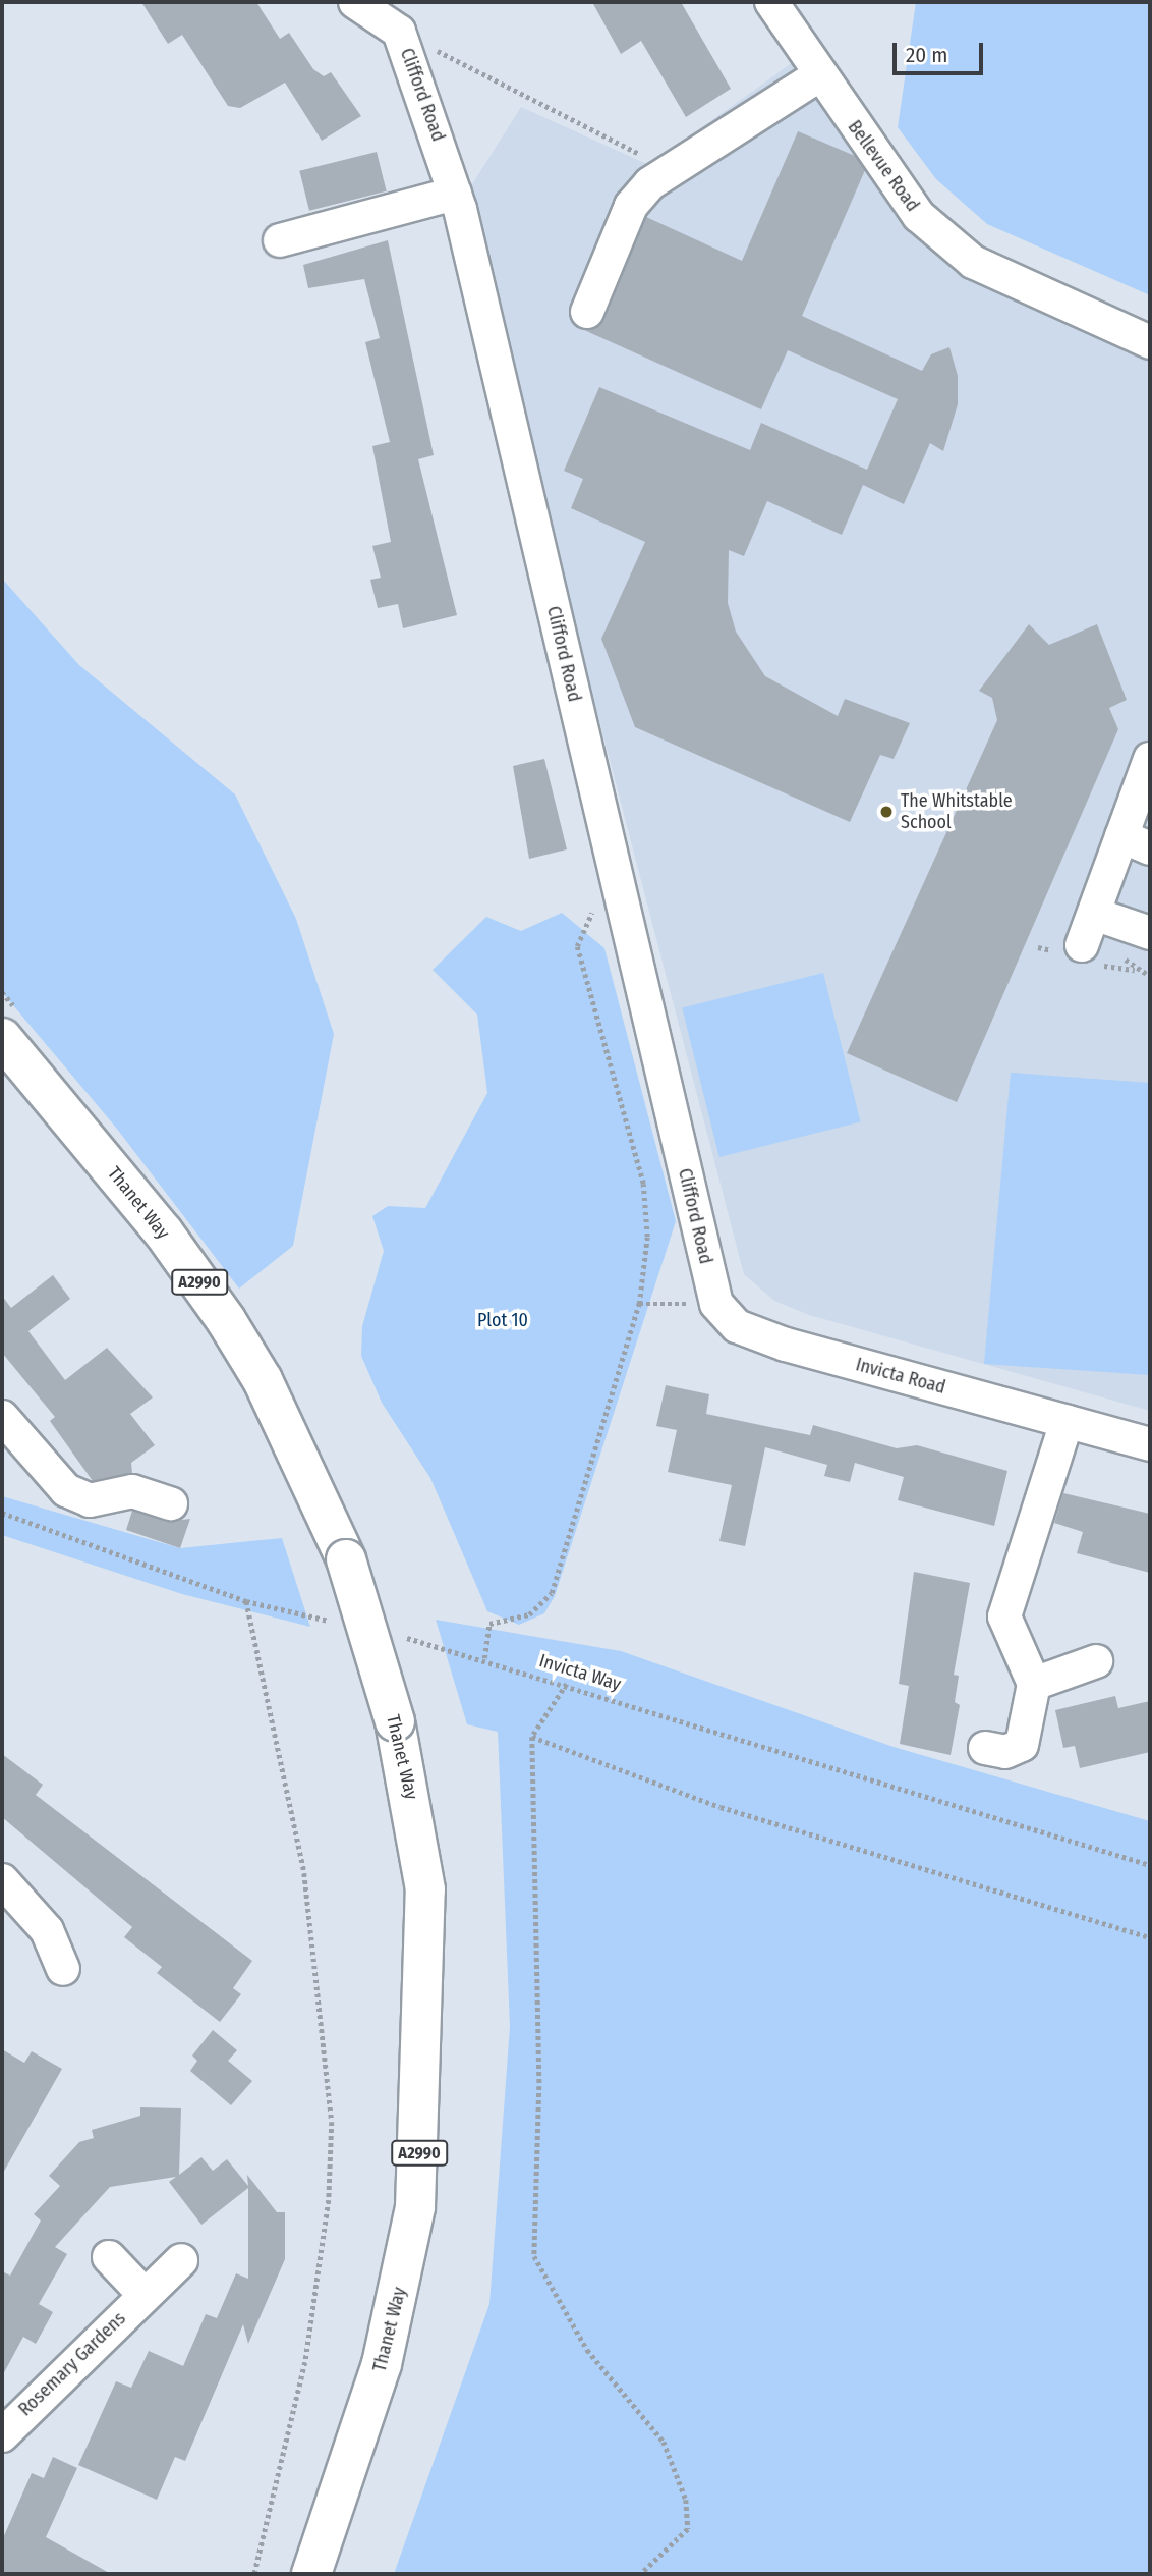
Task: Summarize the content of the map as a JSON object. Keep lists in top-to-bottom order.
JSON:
{
  "streets": {
    "main road": ["Thanet Way", "A2990"],
    "street": [
      "Clifford Road",
      "Bellevue Road",
      "Invicta Road",
      "Rosemary Gardens"
    ],
    "path": ["Invicta Way"]
  },
  "crossings": [
    ["Clifford Road", "Invicta Road"]
  ],
  "parks": ["Plot 10"],
  "places": ["The Whitstable School"],
  "scale_bar": "20 m"
}
